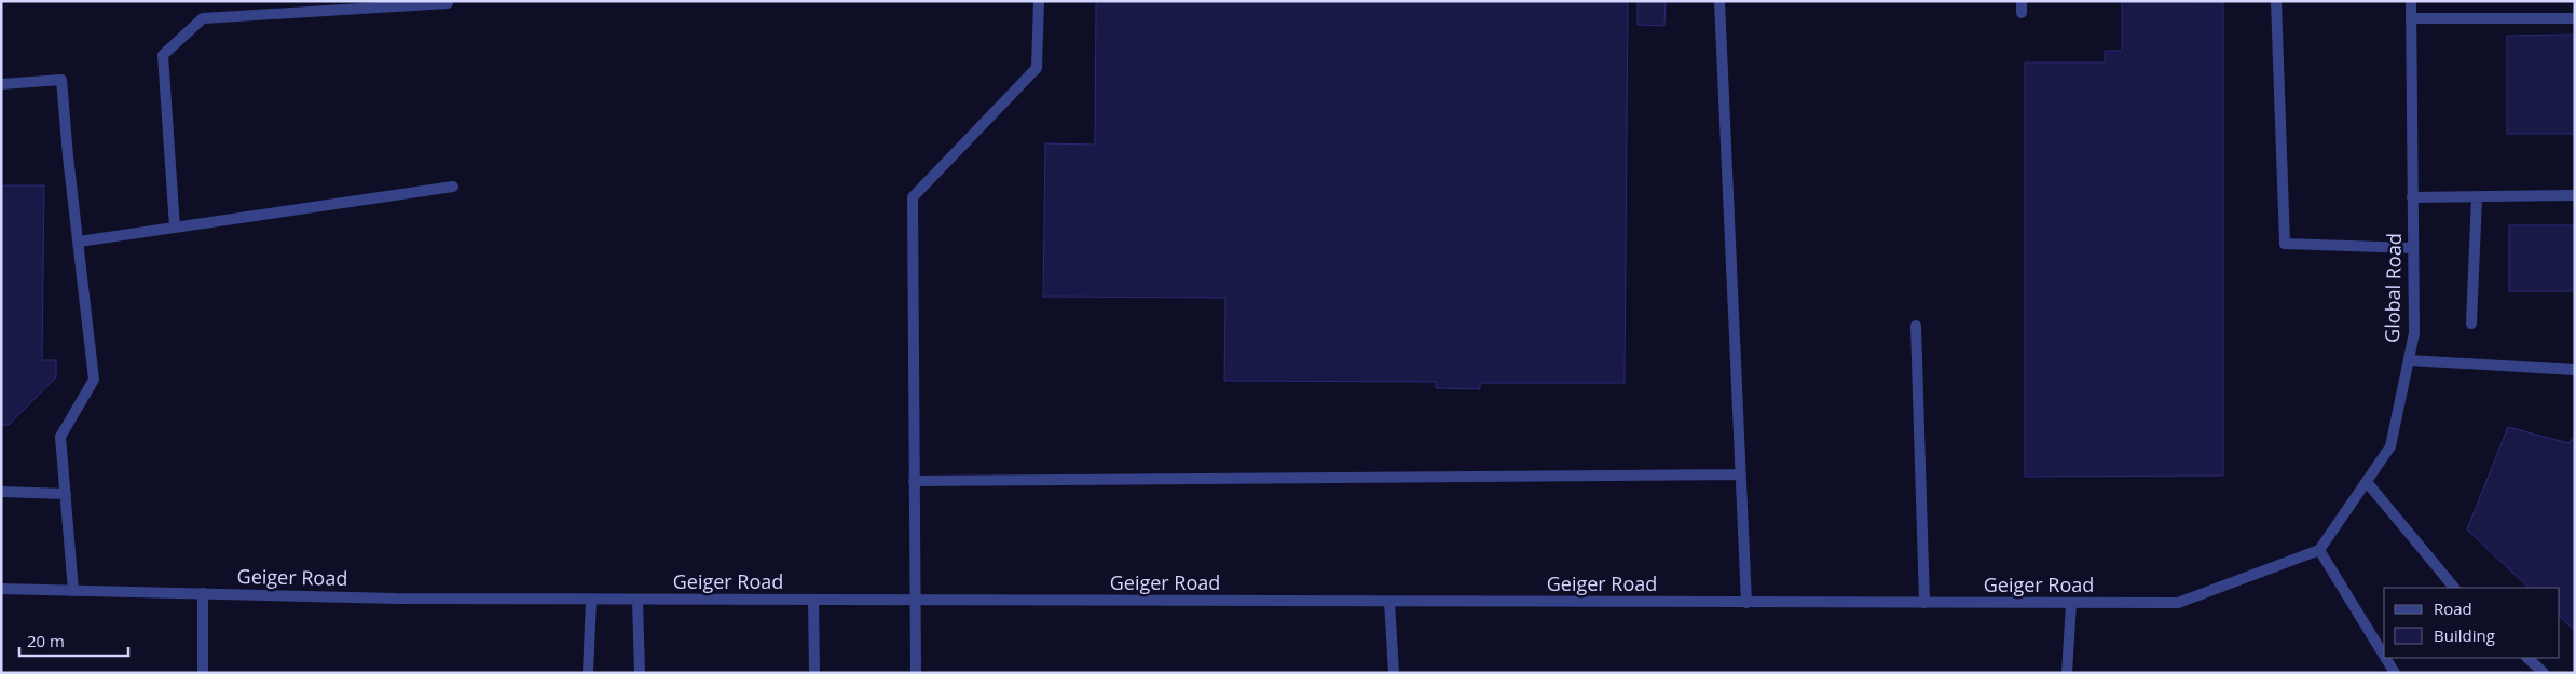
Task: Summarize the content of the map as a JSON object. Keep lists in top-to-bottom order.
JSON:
{
  "streets": {
    "street": ["Global Road", "Geiger Road"]
  },
  "crossings": [
    ["Global Road", "Geiger Road"]
  ],
  "legend": ["Road", "Building"],
  "scale_bar": "20 m"
}
